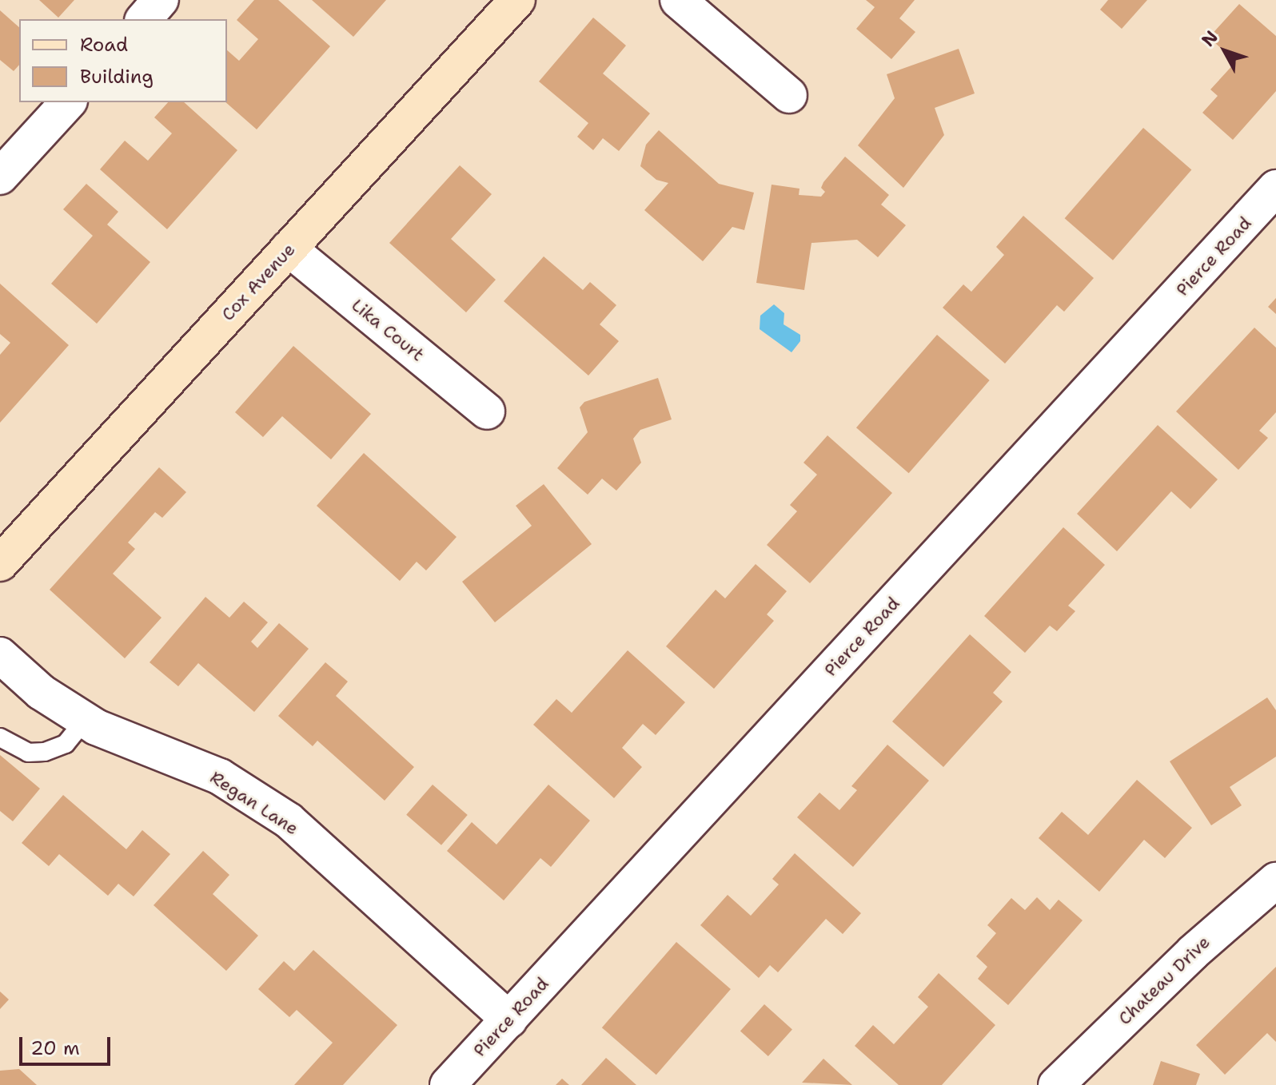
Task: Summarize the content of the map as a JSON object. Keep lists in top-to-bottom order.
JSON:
{
  "streets": {
    "main road": ["Cox Avenue"],
    "street": [
      "Pierce Road",
      "Lika Court",
      "Regan Lane",
      "Chateau Drive"
    ]
  },
  "crossings": [
    ["Pierce Road", "Regan Lane"],
    ["Cox Avenue", "Lika Court"]
  ],
  "legend": ["Road", "Building"],
  "scale_bar": "20 m",
  "north": "top left"
}
